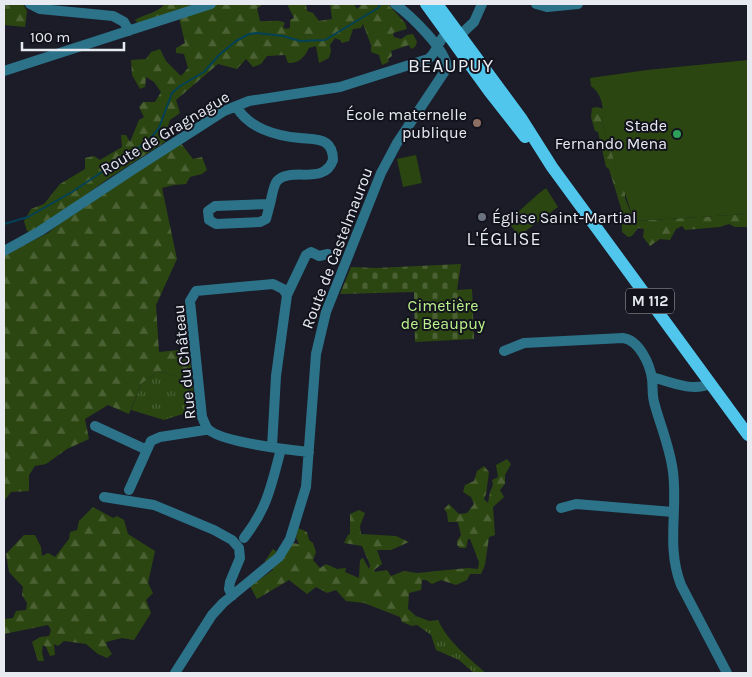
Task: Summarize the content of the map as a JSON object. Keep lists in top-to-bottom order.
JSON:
{
  "streets": {
    "main road": ["M 112"],
    "street": ["Route de Gragnague", "Route de Castelmaurou", "Rue du Château"]
  },
  "crossings": [
    ["Route de Gragnague", "Route de Castelmaurou"],
    ["Route de Gragnague", "M 112"],
    ["Route de Castelmaurou", "Rue du Château"]
  ],
  "districts": ["BEAUPUY", "L'ÉGLISE"],
  "parks": ["Cimetière de Beaupuy"],
  "places": ["École maternelle publique", "Stade Fernando Mena", "Église Saint-Martial"],
  "scale_bar": "100 m"
}
